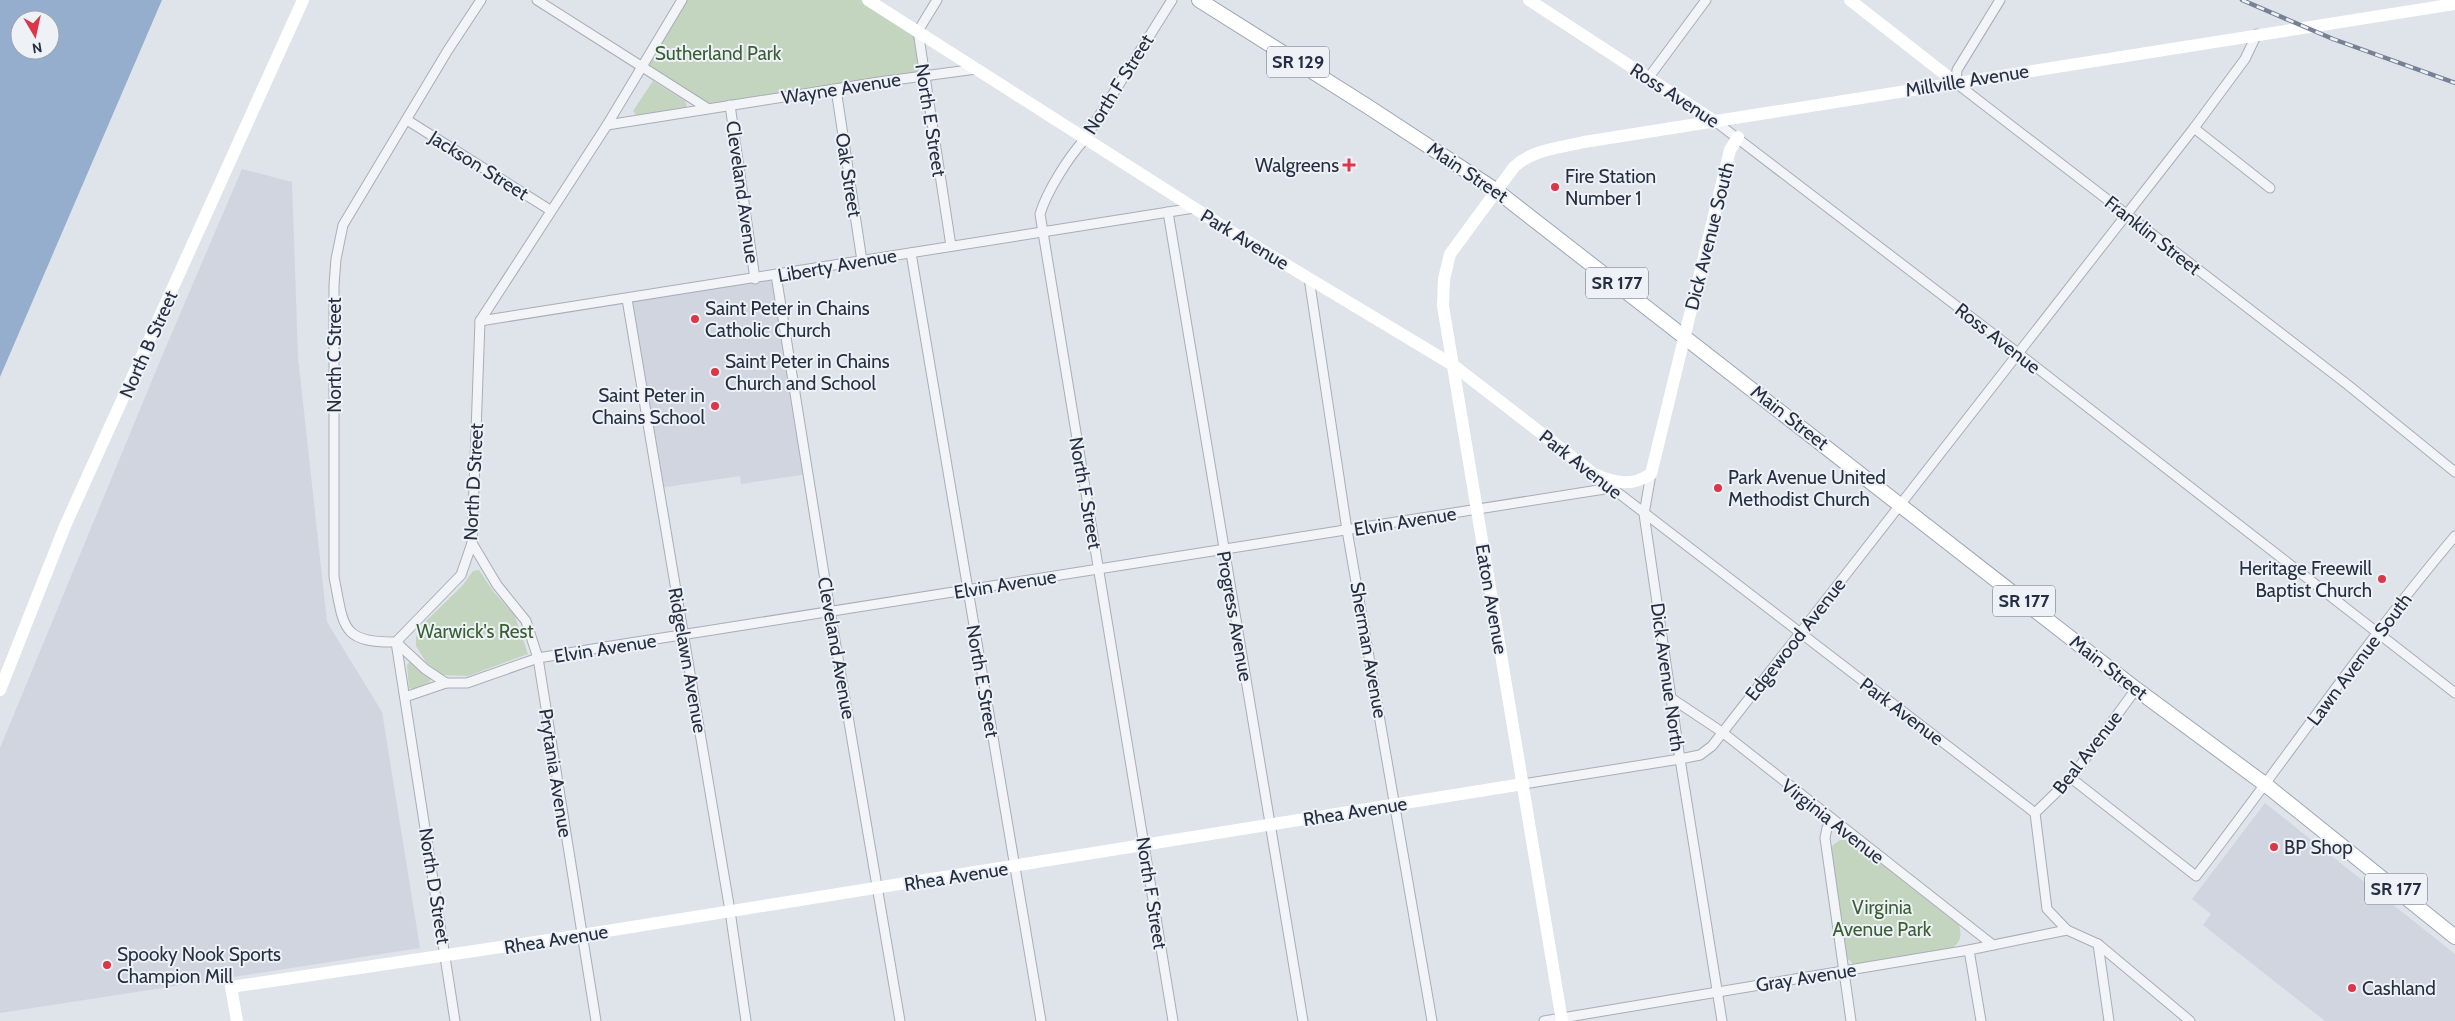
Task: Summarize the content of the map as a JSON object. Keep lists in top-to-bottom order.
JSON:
{
  "streets": {
    "main road": [
      "SR 129",
      "Millville Avenue",
      "Ross Avenue",
      "Main Street",
      "Franklin Street",
      "Dick Avenue South",
      "Park Avenue",
      "SR 177",
      "North B Street",
      "Eaton Avenue",
      "Dick Avenue North",
      "Rhea Avenue"
    ],
    "street": [
      "North F Street",
      "Wayne Avenue",
      "North E Street",
      "Jackson Street",
      "Oak Street",
      "Cleveland Avenue",
      "Liberty Avenue",
      "North C Street",
      "North D Street",
      "Elvin Avenue",
      "Progress Avenue",
      "Edgewood Avenue",
      "Sherman Avenue",
      "Lawn Avenue South",
      "Ridgelawn Avenue",
      "Beal Avenue",
      "Prytania Avenue",
      "Virginia Avenue",
      "Gray Avenue"
    ]
  },
  "crossings": [
    ["Millville Avenue", "Ross Avenue"],
    ["Millville Avenue", "Main Street"],
    ["Millville Avenue", "Franklin Street"],
    ["Millville Avenue", "Eaton Avenue"],
    ["Millville Avenue", "Edgewood Avenue"],
    ["North F Street", "Park Avenue"],
    ["North F Street", "Liberty Avenue"],
    ["North F Street", "Elvin Avenue"],
    ["North F Street", "Rhea Avenue"],
    ["Wayne Avenue", "North E Street"],
    ["Wayne Avenue", "Oak Street"],
    ["Wayne Avenue", "Cleveland Avenue"],
    ["Wayne Avenue", "Park Avenue"],
    ["Ross Avenue", "Dick Avenue South"],
    ["Ross Avenue", "Edgewood Avenue"],
    ["Ross Avenue", "Lawn Avenue South"],
    ["North E Street", "Park Avenue"],
    ["North E Street", "Liberty Avenue"],
    ["North E Street", "Elvin Avenue"],
    ["North E Street", "Rhea Avenue"],
    ["Jackson Street", "North C Street"],
    ["Main Street", "Dick Avenue South"],
    ["Main Street", "Eaton Avenue"],
    ["Main Street", "Edgewood Avenue"],
    ["Main Street", "Lawn Avenue South"],
    ["Main Street", "Dick Avenue North"],
    ["Main Street", "Beal Avenue"],
    ["Oak Street", "Liberty Avenue"],
    ["Cleveland Avenue", "Liberty Avenue"],
    ["Cleveland Avenue", "Elvin Avenue"],
    ["Cleveland Avenue", "Rhea Avenue"],
    ["Franklin Street", "Edgewood Avenue"],
    ["Dick Avenue South", "Dick Avenue North"],
    ["Park Avenue", "Liberty Avenue"],
    ["Park Avenue", "Elvin Avenue"],
    ["Park Avenue", "Eaton Avenue"],
    ["Park Avenue", "Edgewood Avenue"],
    ["Park Avenue", "Sherman Avenue"],
    ["Park Avenue", "Dick Avenue North"],
    ["Park Avenue", "Beal Avenue"],
    ["Liberty Avenue", "North D Street"],
    ["Liberty Avenue", "Progress Avenue"],
    ["Liberty Avenue", "Ridgelawn Avenue"],
    ["North C Street", "North D Street"],
    ["North D Street", "Elvin Avenue"],
    ["North D Street", "Prytania Avenue"],
    ["North D Street", "Rhea Avenue"],
    ["Elvin Avenue", "Eaton Avenue"],
    ["Elvin Avenue", "Progress Avenue"],
    ["Elvin Avenue", "Sherman Avenue"],
    ["Elvin Avenue", "Ridgelawn Avenue"],
    ["Elvin Avenue", "Prytania Avenue"],
    ["Eaton Avenue", "Rhea Avenue"],
    ["Eaton Avenue", "Gray Avenue"],
    ["Progress Avenue", "Rhea Avenue"],
    ["Edgewood Avenue", "Dick Avenue North"],
    ["Edgewood Avenue", "Rhea Avenue"],
    ["Edgewood Avenue", "Virginia Avenue"],
    ["Sherman Avenue", "Rhea Avenue"],
    ["Lawn Avenue South", "Beal Avenue"],
    ["Ridgelawn Avenue", "Rhea Avenue"],
    ["Dick Avenue North", "Rhea Avenue"],
    ["Dick Avenue North", "Virginia Avenue"],
    ["Dick Avenue North", "Gray Avenue"],
    ["Prytania Avenue", "Rhea Avenue"],
    ["Virginia Avenue", "Gray Avenue"]
  ],
  "parks": ["Sutherland Park", "Warwick's Rest", "Virginia Avenue Park"],
  "places": {
    "health": ["Walgreens"],
    "other": [
      "Fire Station Number 1",
      "Saint Peter in Chains Catholic Church",
      "Saint Peter in Chains Church and School",
      "Saint Peter in Chains School",
      "Park Avenue United Methodist Church",
      "Heritage Freewill Baptist Church",
      "BP Shop",
      "Spooky Nook Sports Champion Mill",
      "Cashland"
    ]
  },
  "north": "bottom"
}
